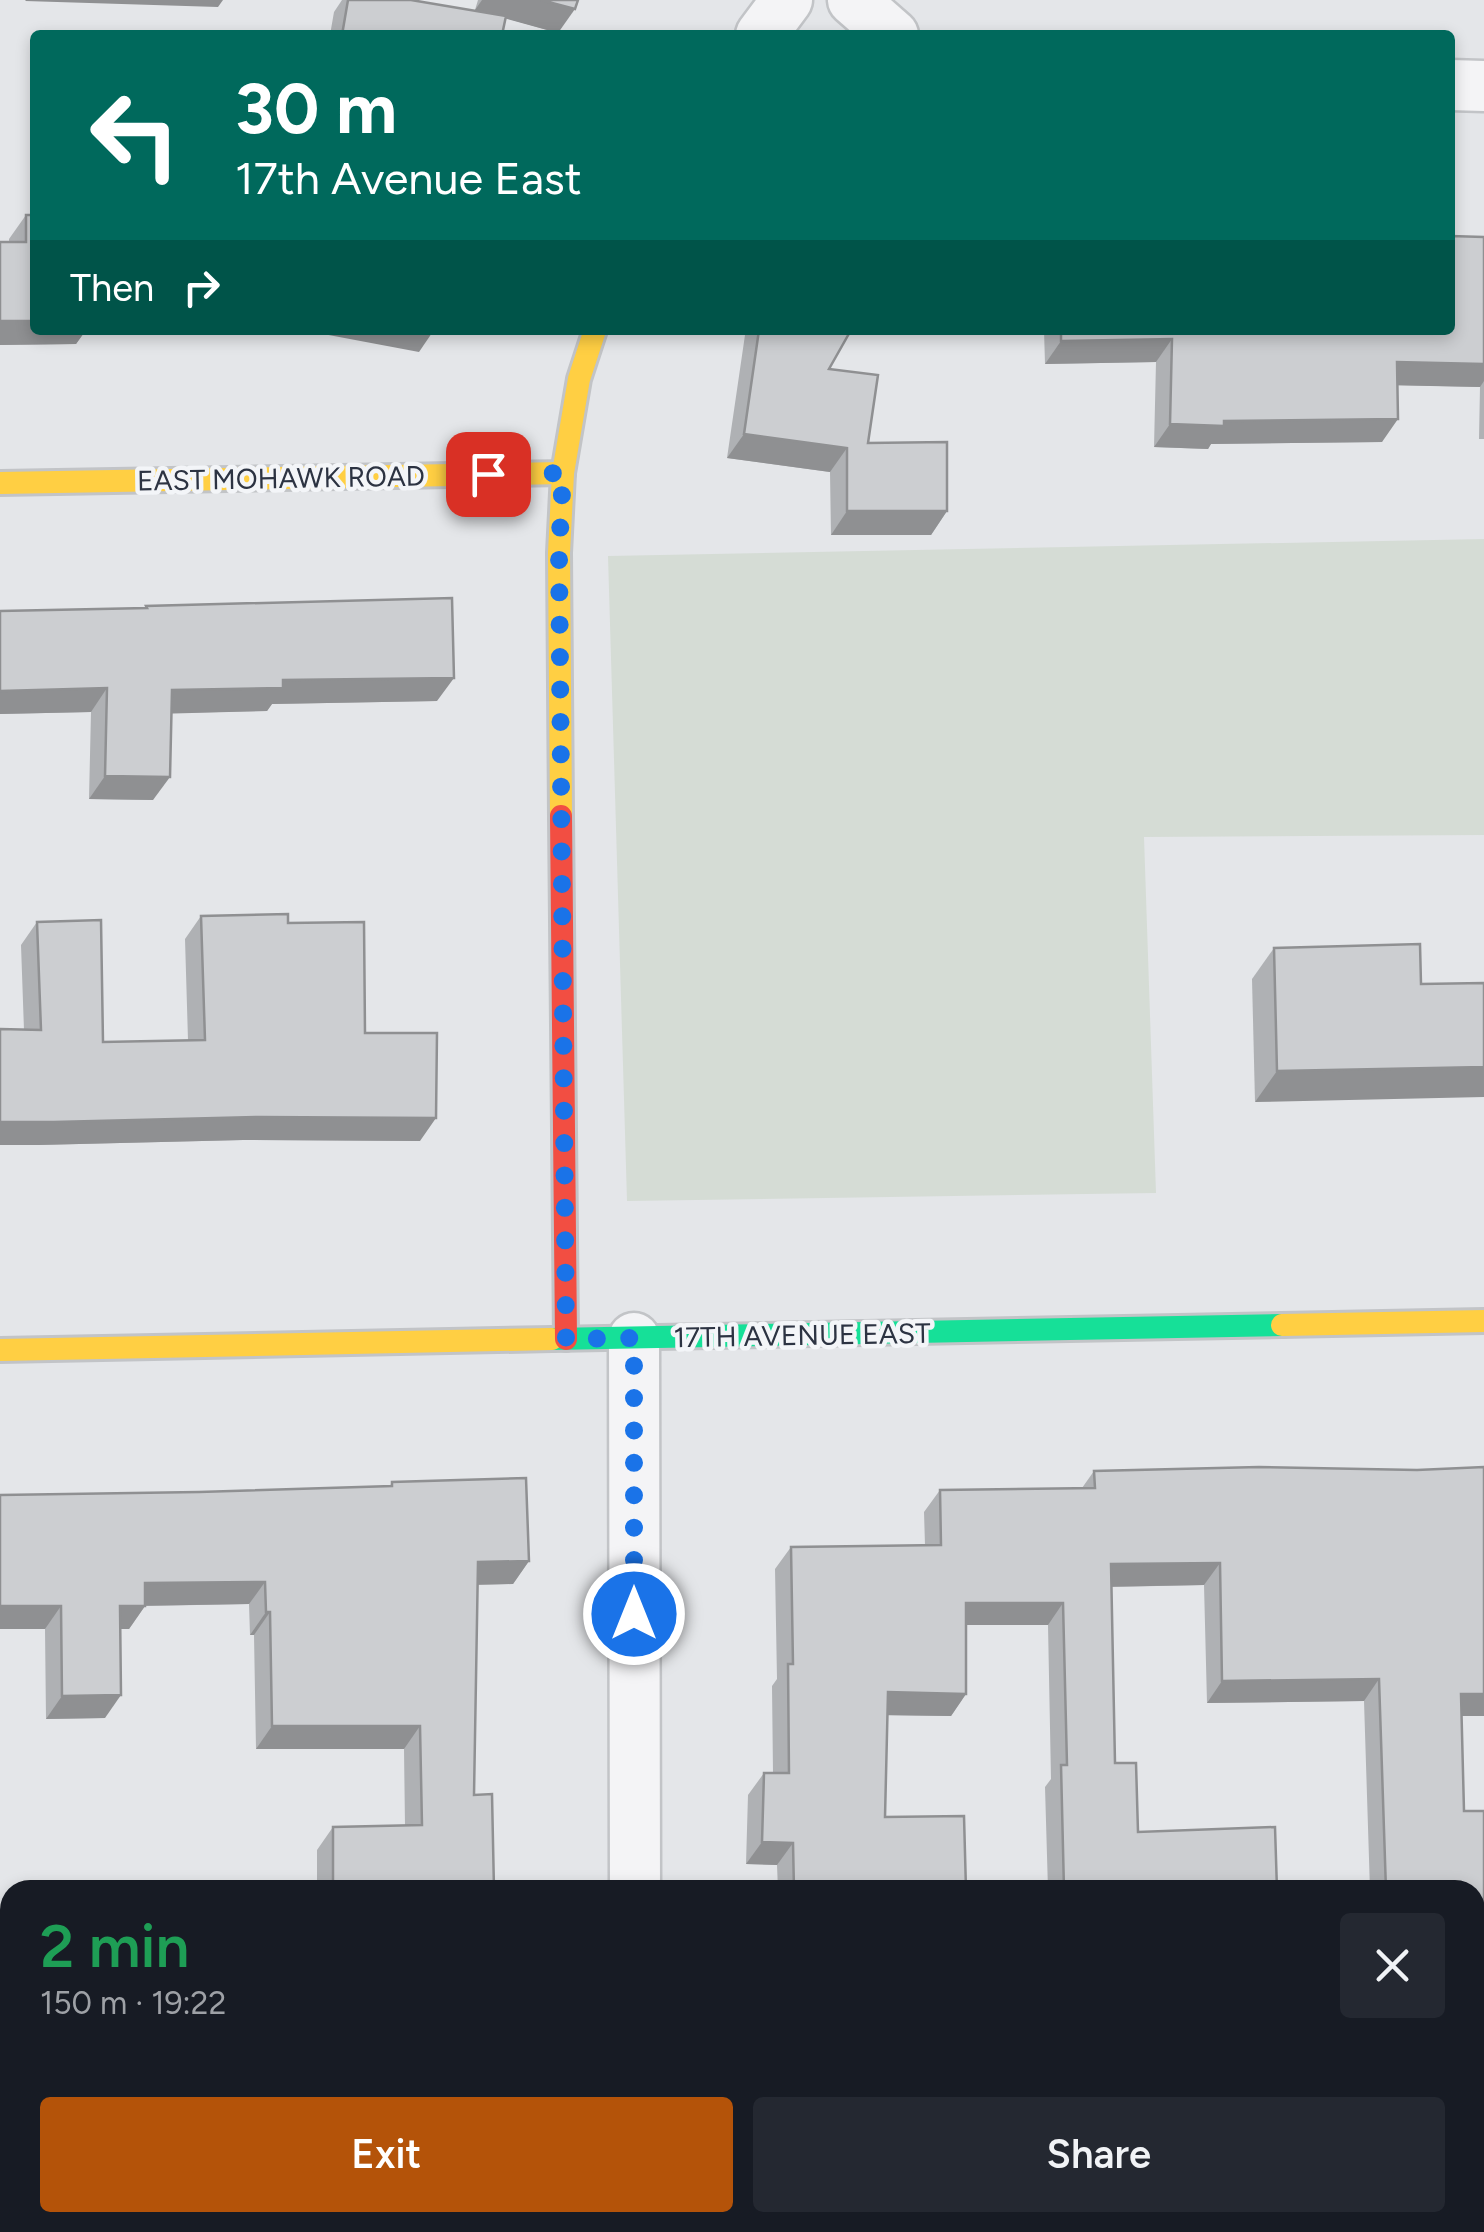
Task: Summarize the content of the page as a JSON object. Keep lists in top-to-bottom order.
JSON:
{
  "streets": {
    "street": ["EAST MOHAWK ROAD", "17TH AVENUE EAST"]
  },
  "page": {
    "turn": ["30 m", "17th Avenue East"],
    "then": "Then",
    "heading": ["2 min", "150 m · 19:22"],
    "buttons": ["Exit", "Share"]
  }
}
